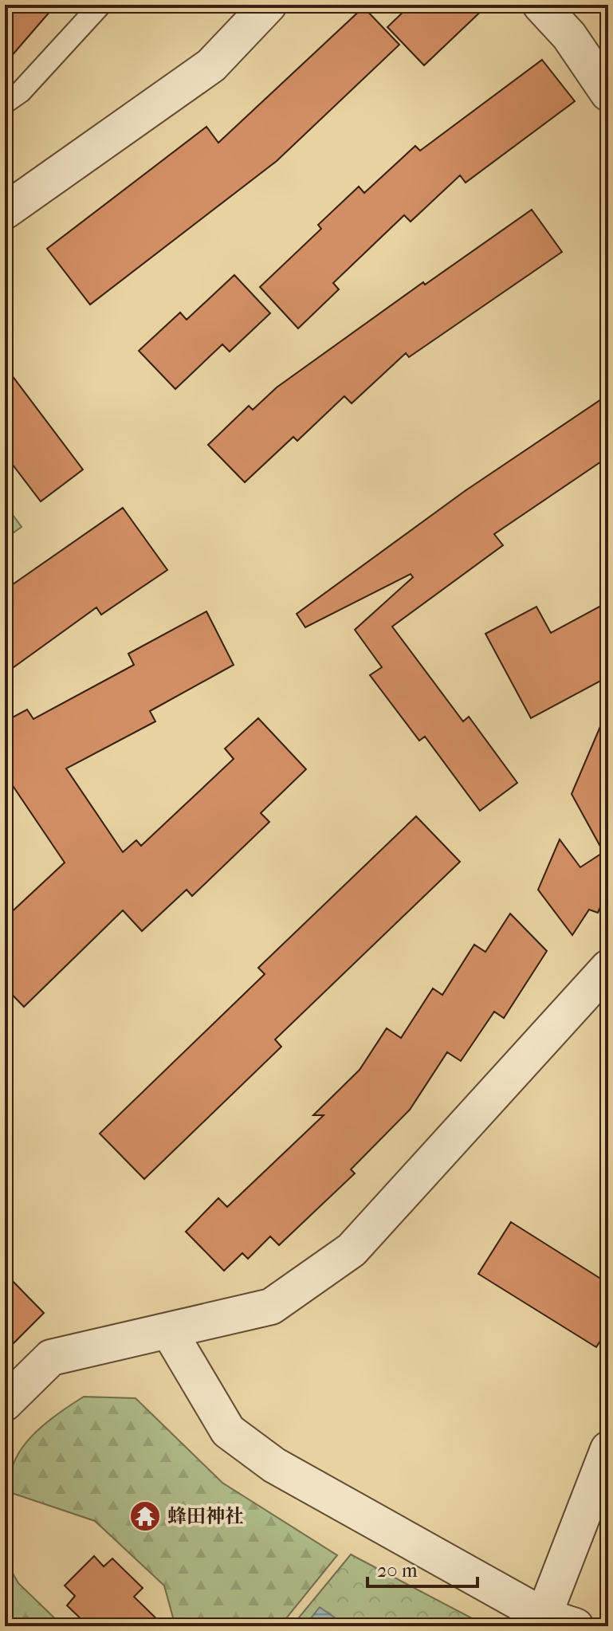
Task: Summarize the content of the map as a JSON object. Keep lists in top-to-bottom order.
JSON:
{
  "places": {
    "temple": ["蜂田神社"]
  },
  "scale_bar": "20 m"
}
